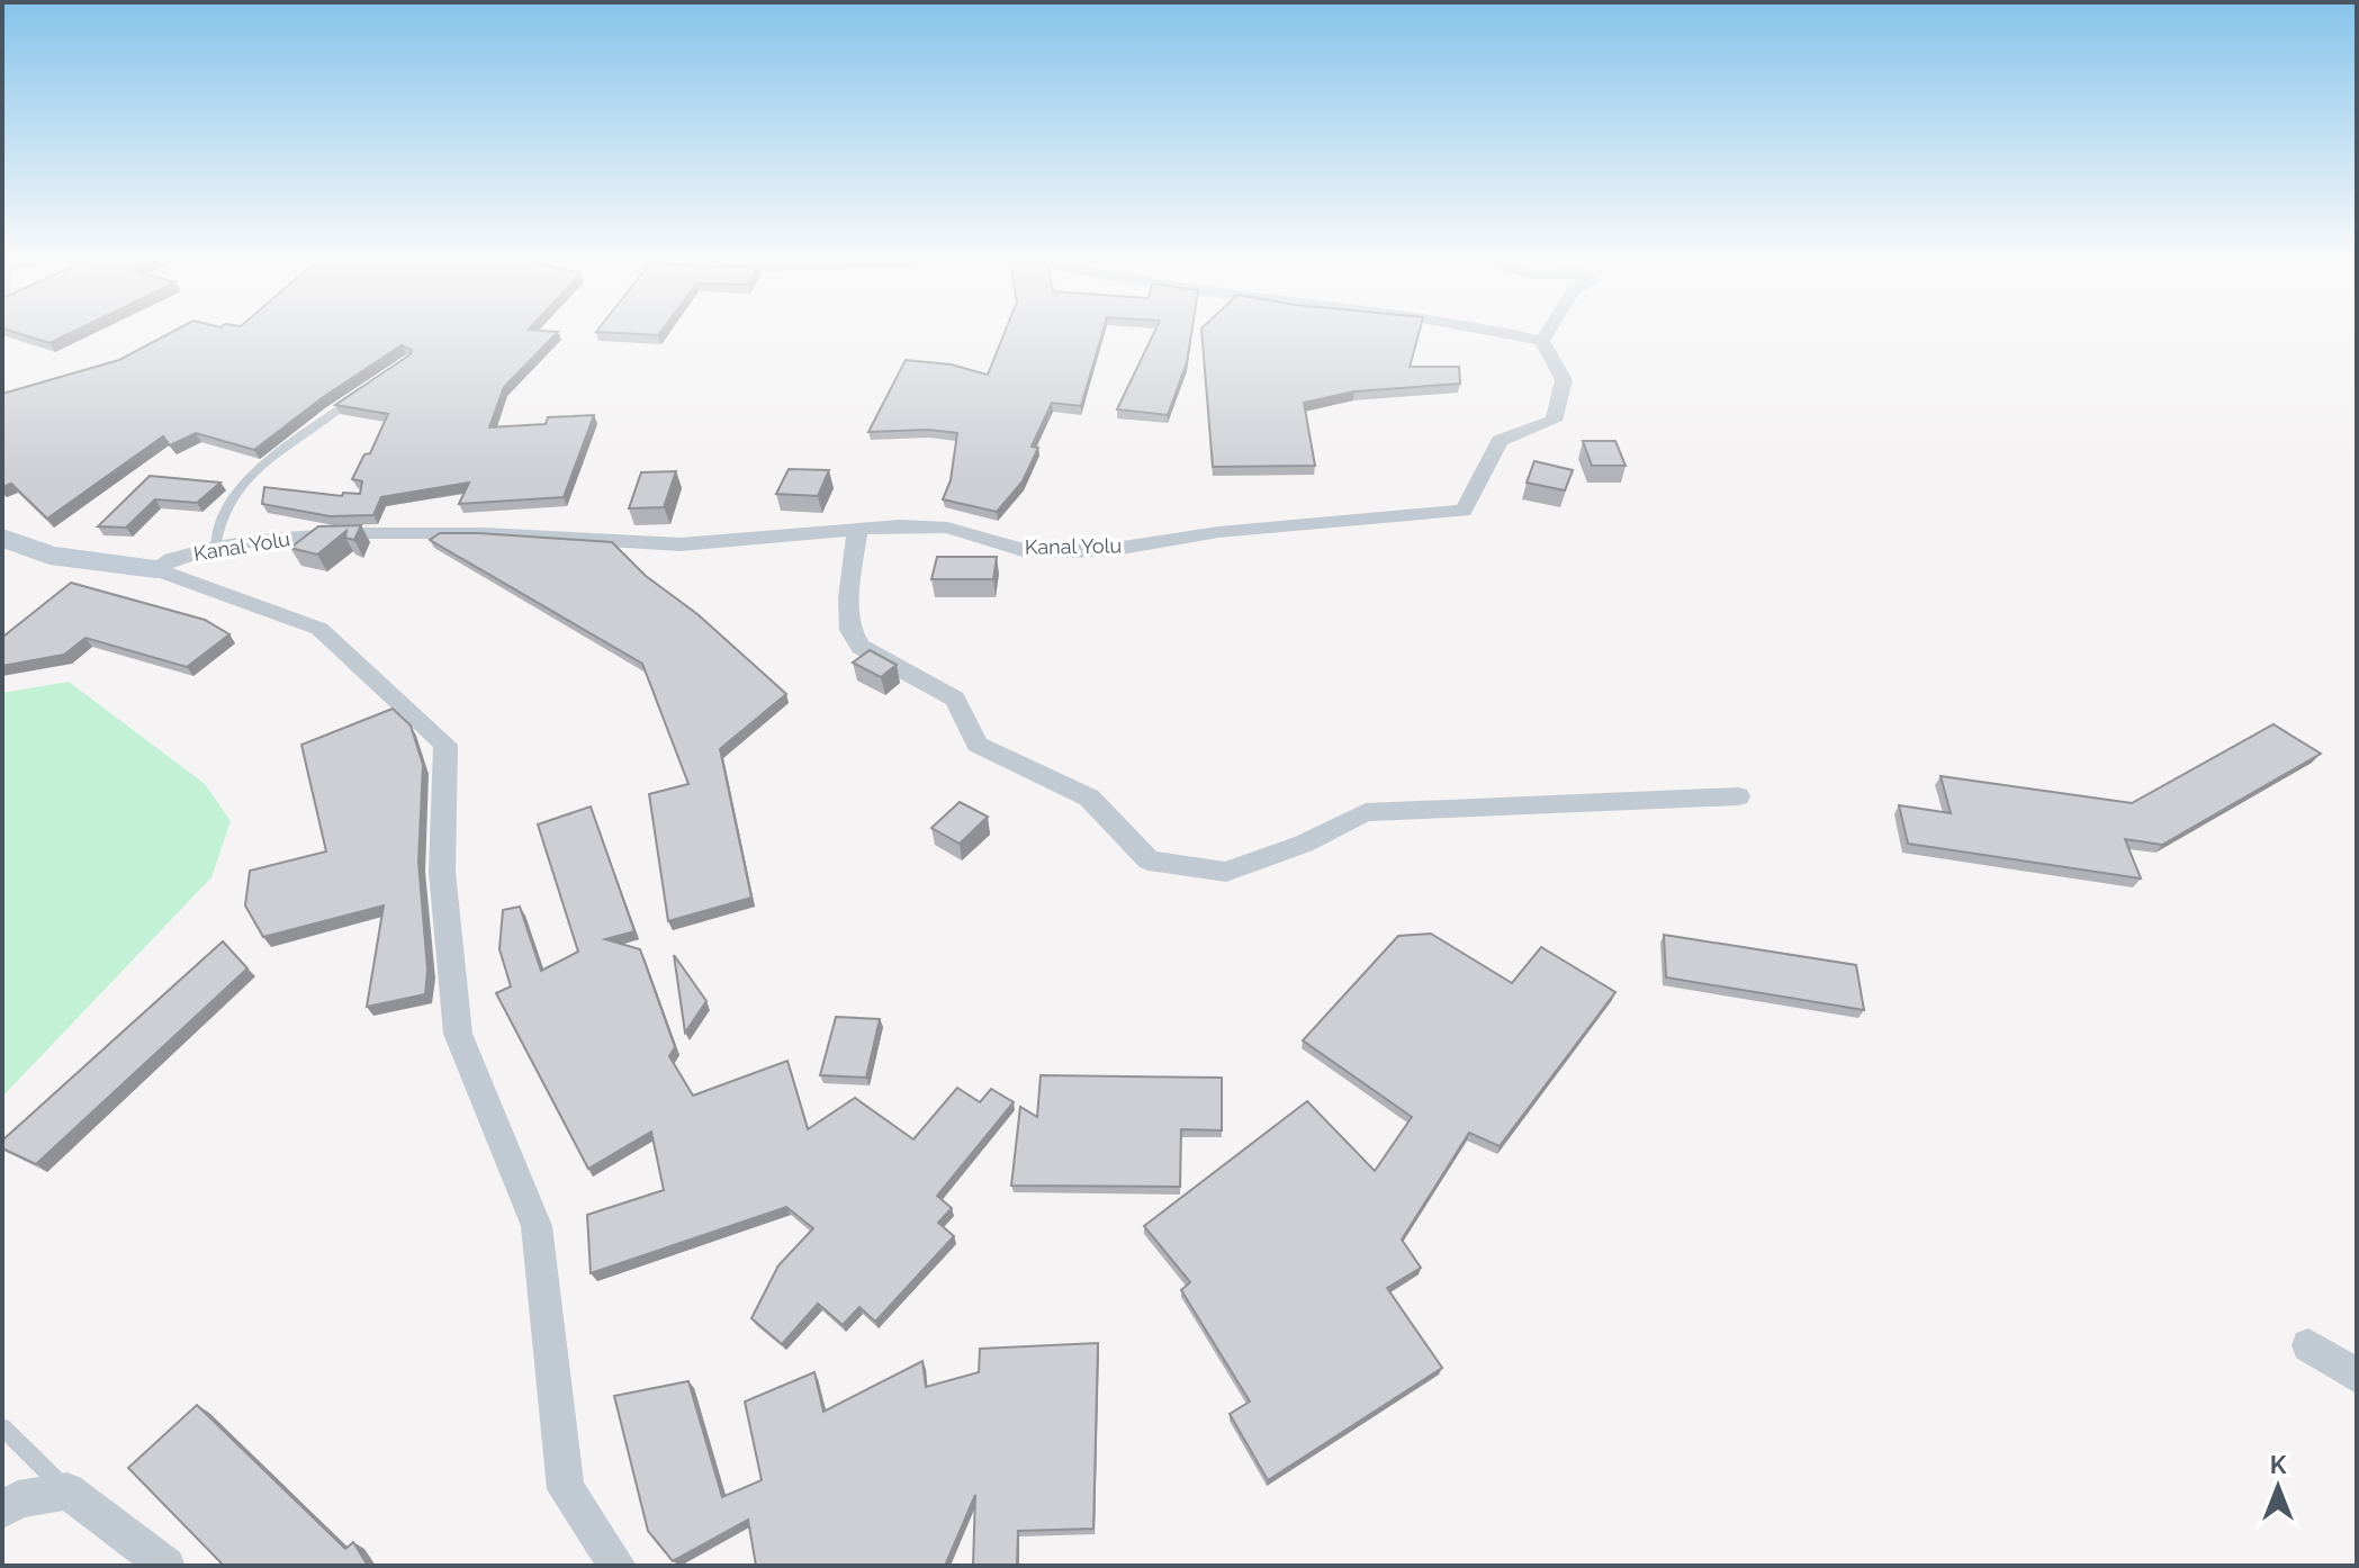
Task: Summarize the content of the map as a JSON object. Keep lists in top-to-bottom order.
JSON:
{
  "streets": {
    "street": ["Kanal Yolu"]
  },
  "north": "top"
}
